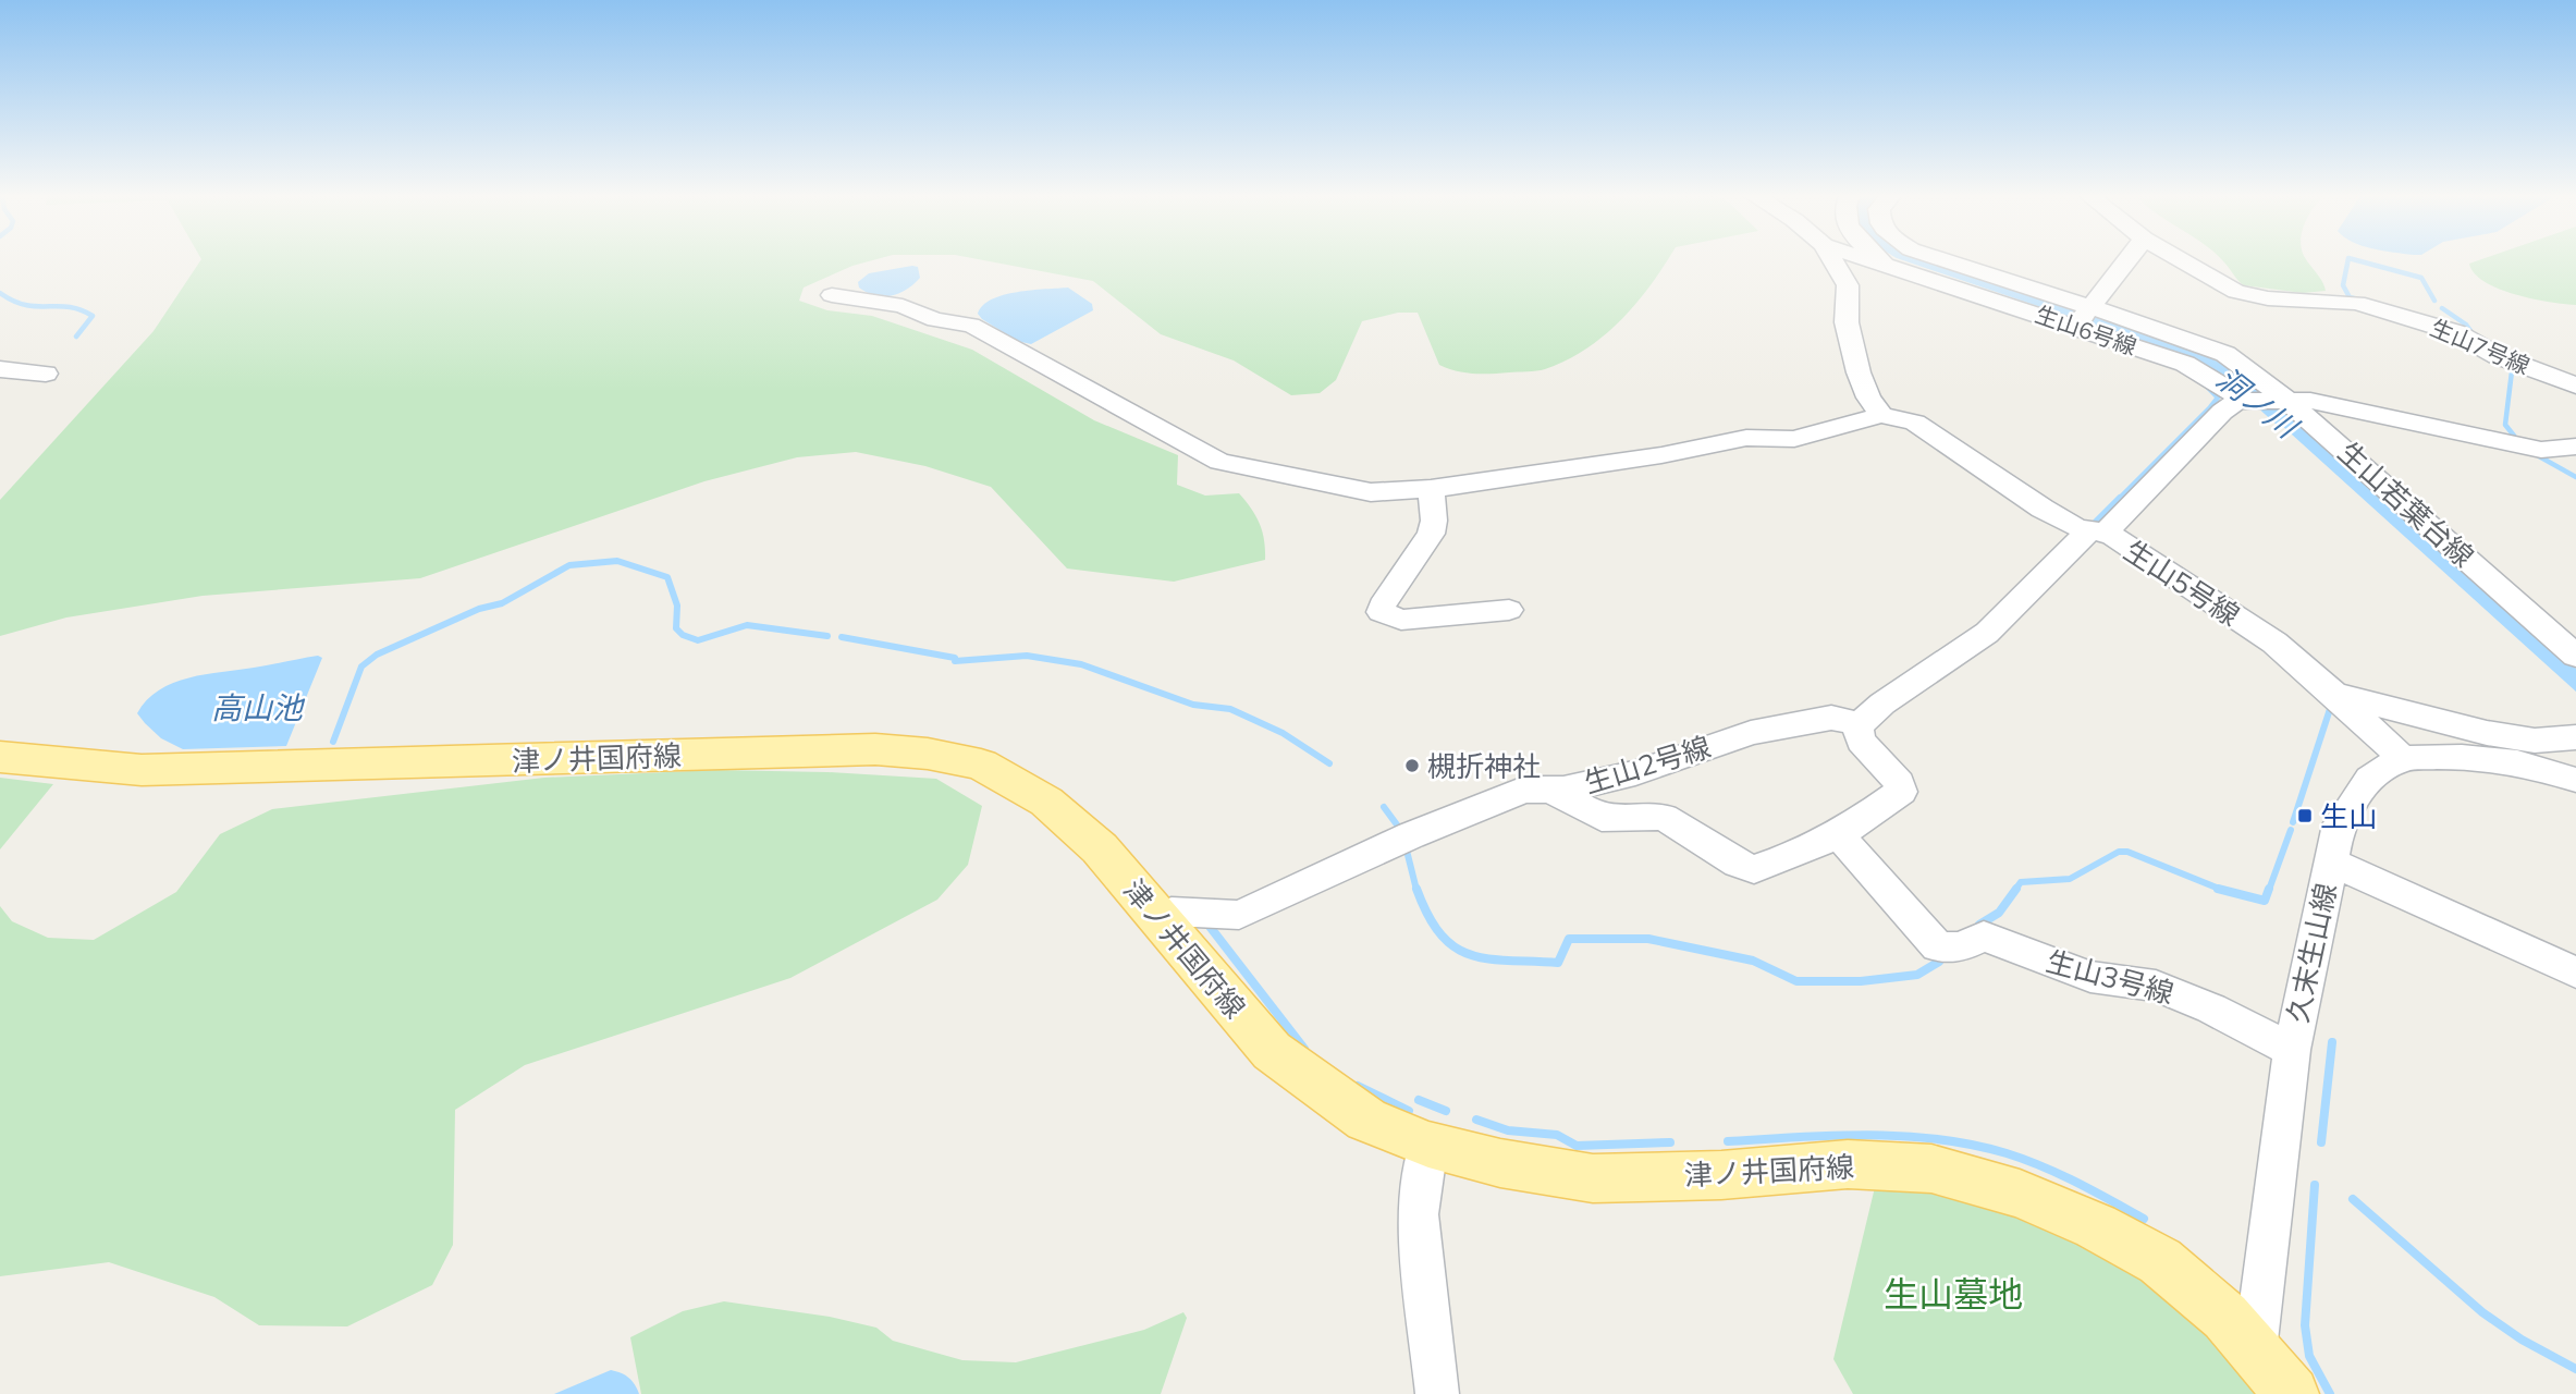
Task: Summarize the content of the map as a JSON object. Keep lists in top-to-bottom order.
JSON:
{
  "streets": {
    "main road": ["津ノ井国府線"],
    "street": [
      "生山6号線",
      "生山7号線",
      "生山若葉台線",
      "生山5号線",
      "生山2号線",
      "久末生山線",
      "生山3号線"
    ]
  },
  "crossings": [
    ["生山6号線", "生山若葉台線"],
    ["生山6号線", "生山5号線"],
    ["津ノ井国府線", "生山2号線"],
    ["津ノ井国府線", "久末生山線"],
    ["久末生山線", "生山3号線"]
  ],
  "water": ["洞ノ川", "高山池"],
  "parks": ["生山墓地"],
  "places": {
    "other": ["槻折神社"],
    "transit": ["生山"]
  }
}
